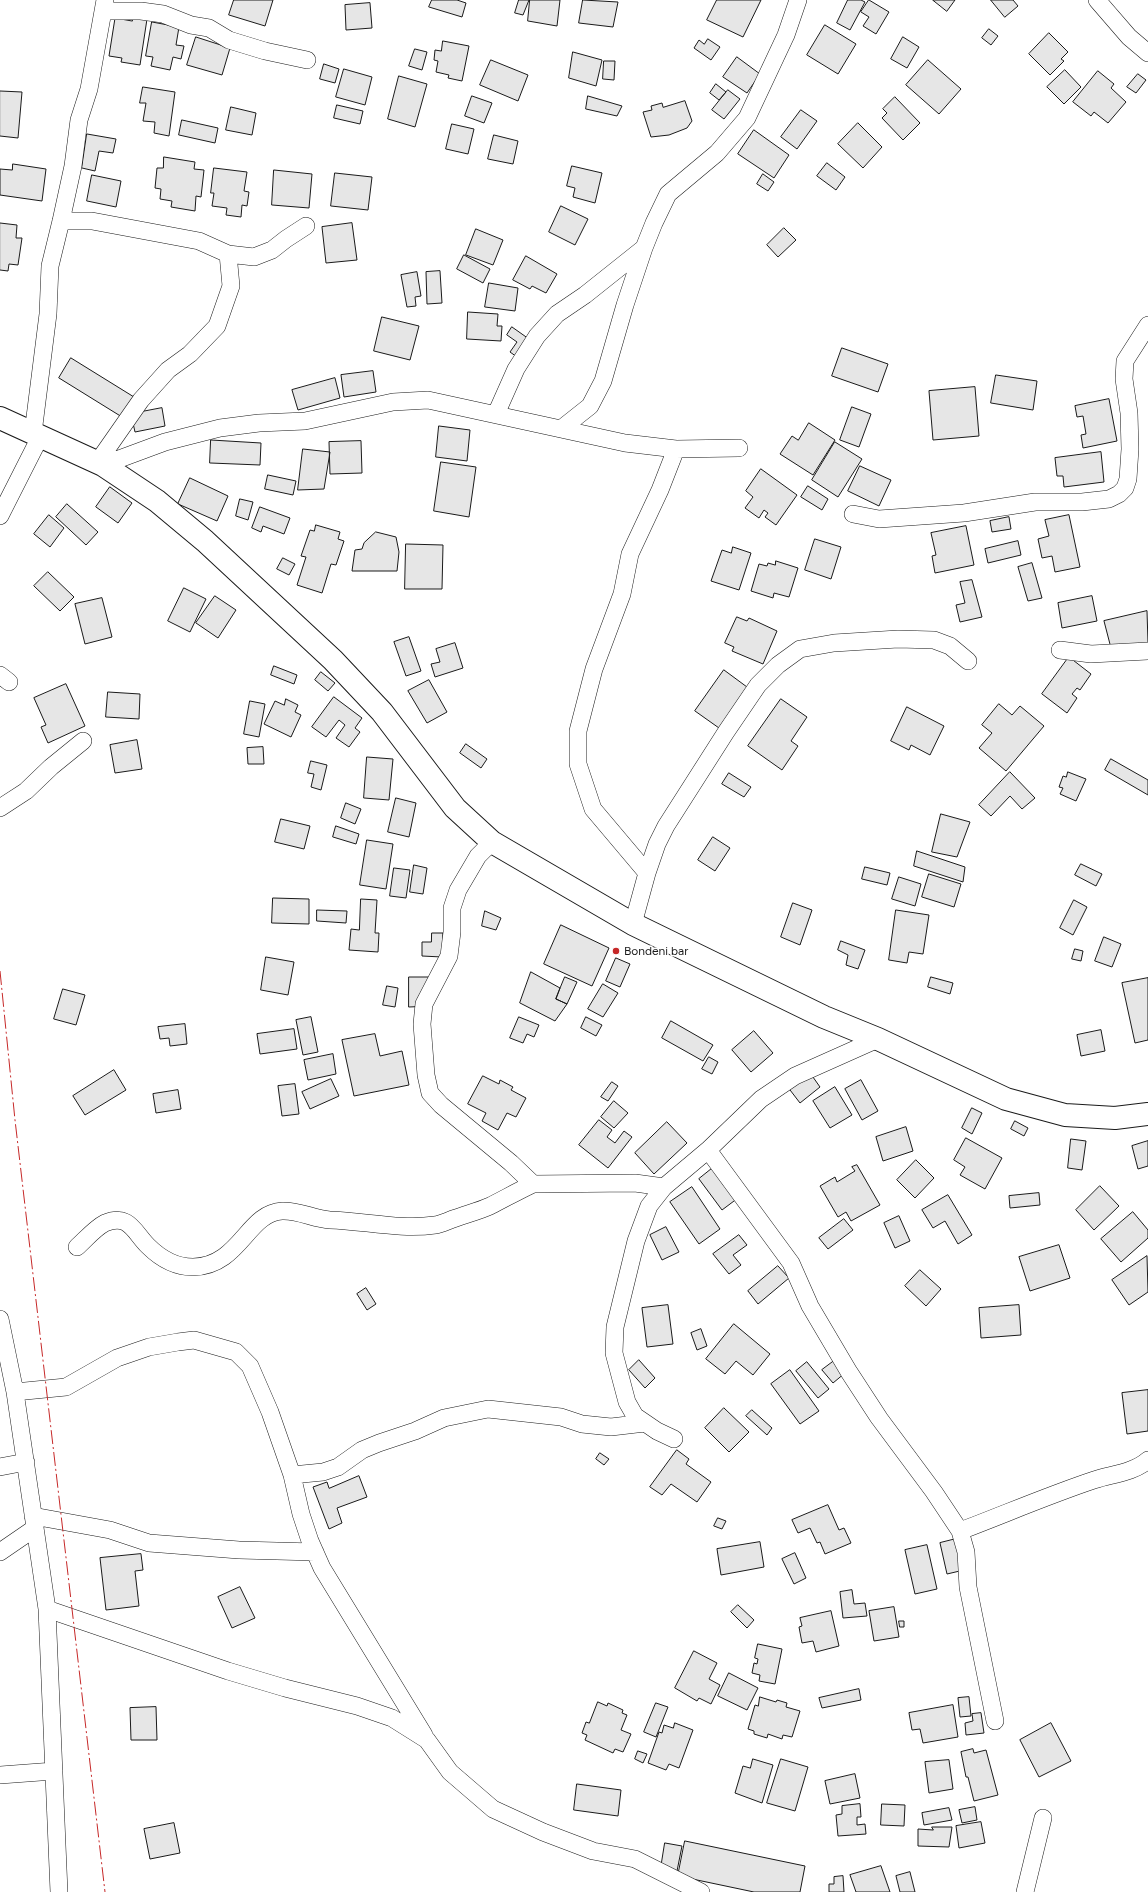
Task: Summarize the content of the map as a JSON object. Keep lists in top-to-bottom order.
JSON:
{
  "places": ["Bondeni bar"]
}
